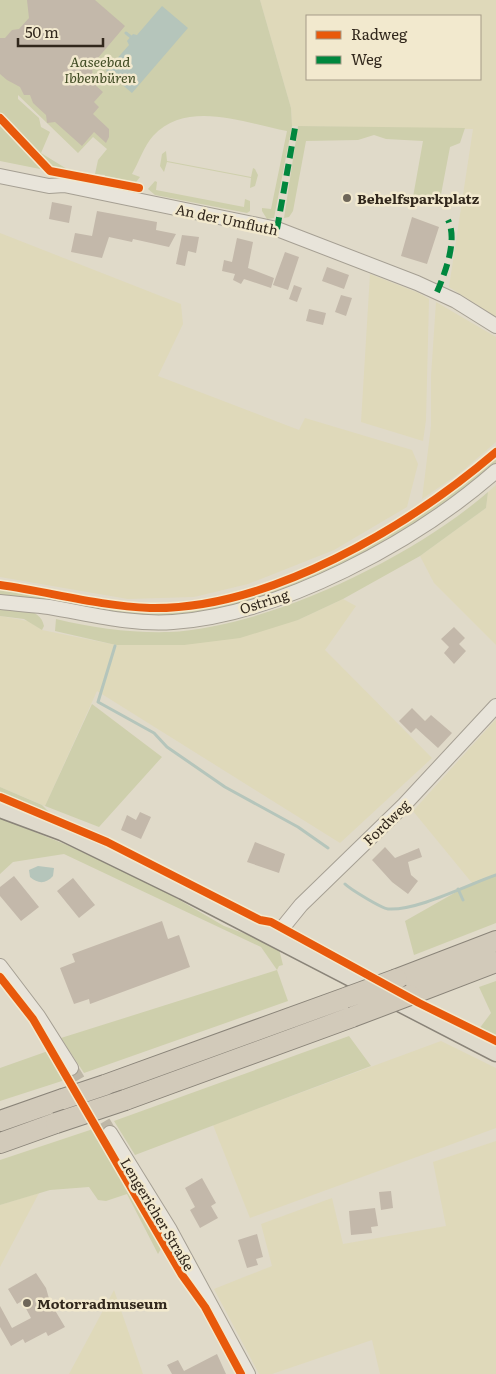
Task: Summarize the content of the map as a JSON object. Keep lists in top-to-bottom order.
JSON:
{
  "streets": {
    "street": [
      "An der Umfluth",
      "Ostring",
      "Fordweg",
      "Lengericher Straße"
    ]
  },
  "parks": ["Aaseebad Ibbenbüren"],
  "places": ["Behelfsparkplatz", "Motorradmuseum"],
  "legend": ["Radweg", "Weg"],
  "scale_bar": "50 m"
}
